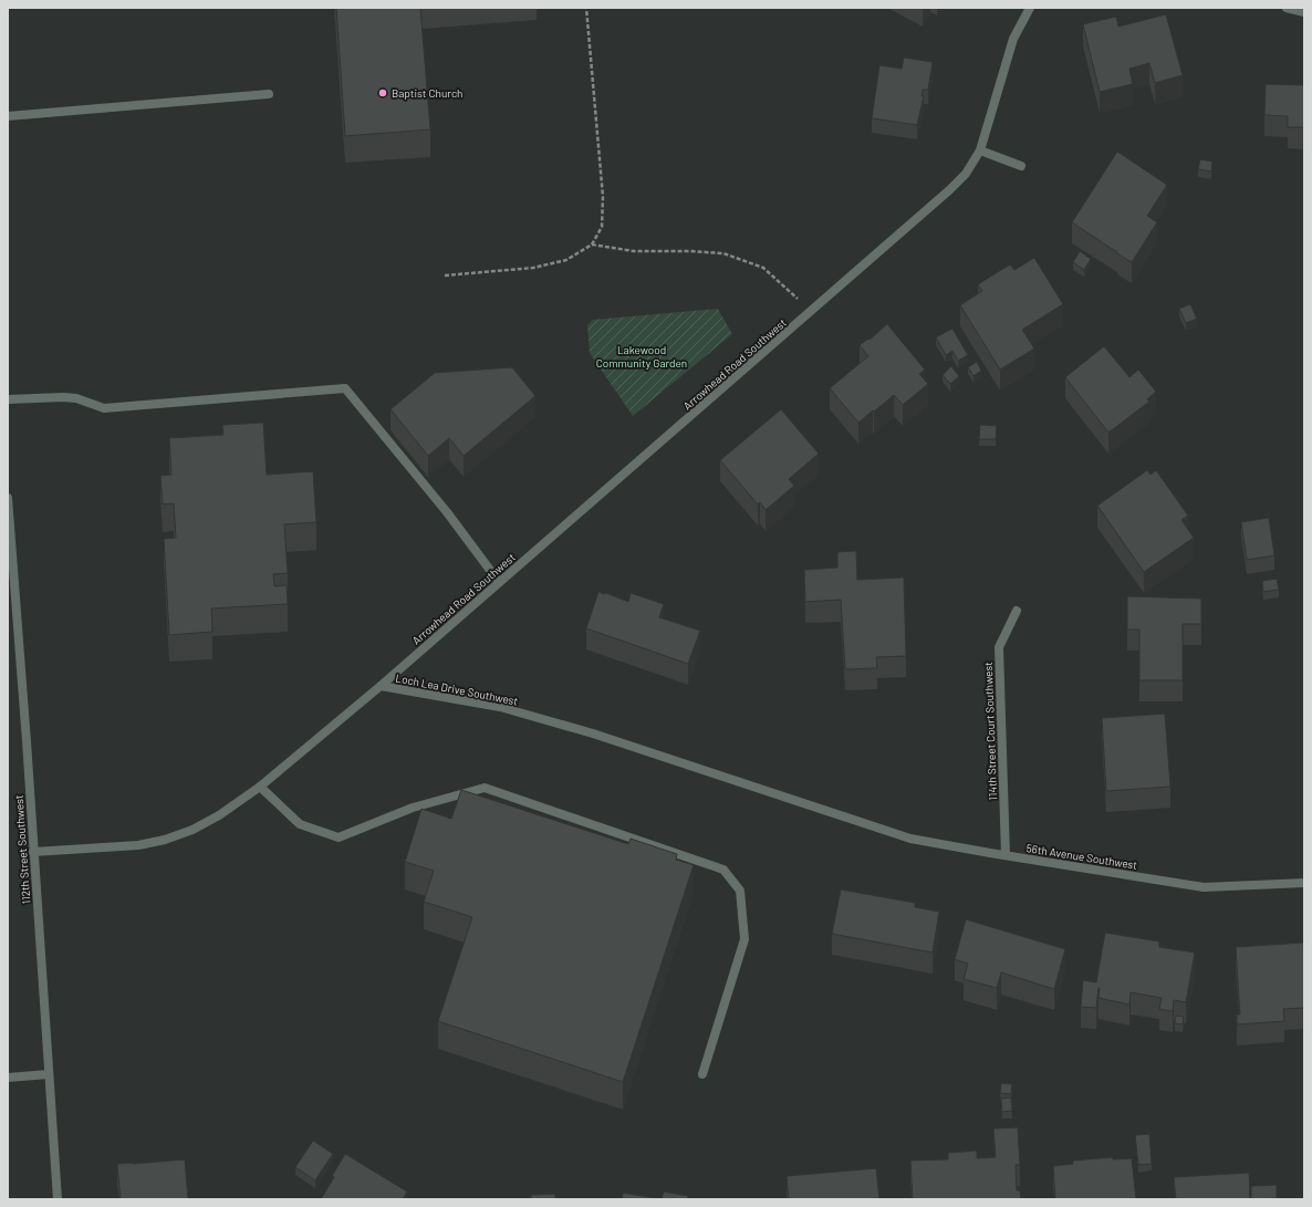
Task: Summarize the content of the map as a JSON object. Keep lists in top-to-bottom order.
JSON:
{
  "streets": {
    "street": [
      "Arrowhead Road Southwest",
      "Loch Lea Drive Southwest",
      "114th Street Court Southwest",
      "112th Street Southwest",
      "56th Avenue Southwest"
    ]
  },
  "crossings": [
    ["Arrowhead Road Southwest", "Loch Lea Drive Southwest"],
    ["Loch Lea Drive Southwest", "112th Street Southwest"],
    ["Loch Lea Drive Southwest", "56th Avenue Southwest"],
    ["114th Street Court Southwest", "56th Avenue Southwest"]
  ],
  "parks": ["Lakewood Community Garden"],
  "places": ["Baptist Church"]
}
